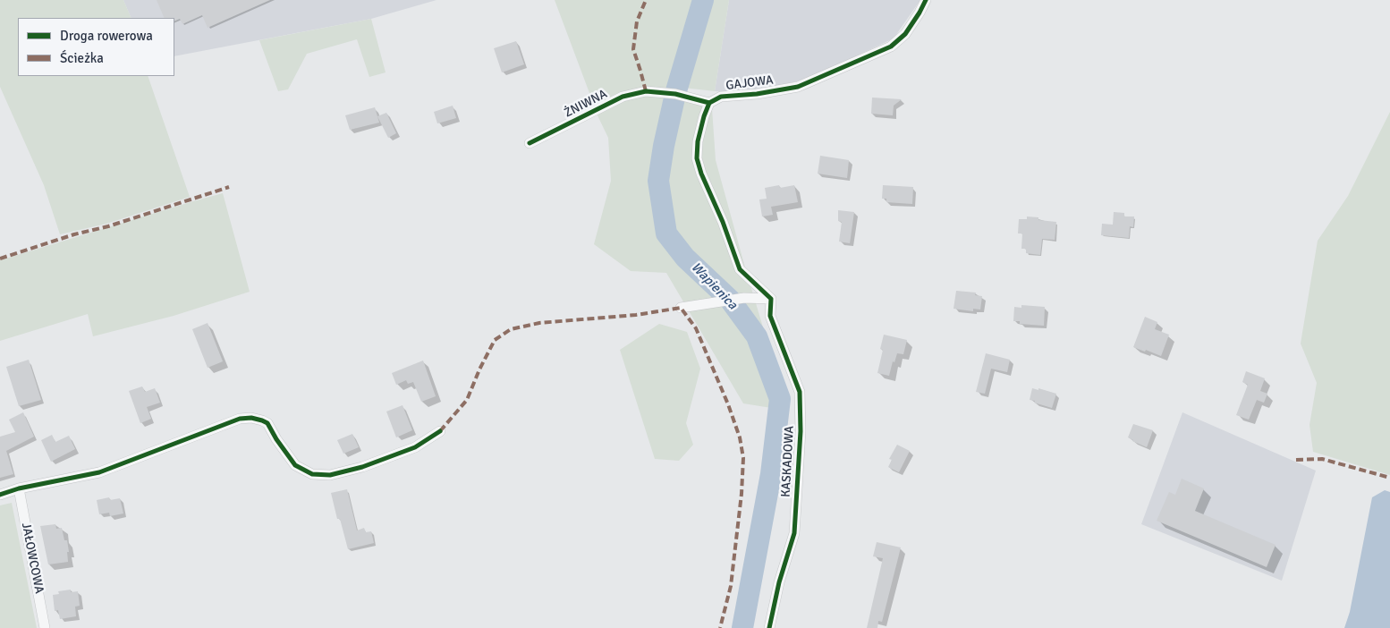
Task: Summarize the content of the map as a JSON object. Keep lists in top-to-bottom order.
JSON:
{
  "streets": {
    "street": [
      "GAJOWA",
      "ŻNIWNA",
      "KASKADOWA",
      "JAŁOWCOWA"
    ]
  },
  "crossings": [
    ["GAJOWA", "ŻNIWNA"]
  ],
  "water": ["Wapienica"],
  "legend": ["Droga rowerowa", "Ścieżka"]
}
